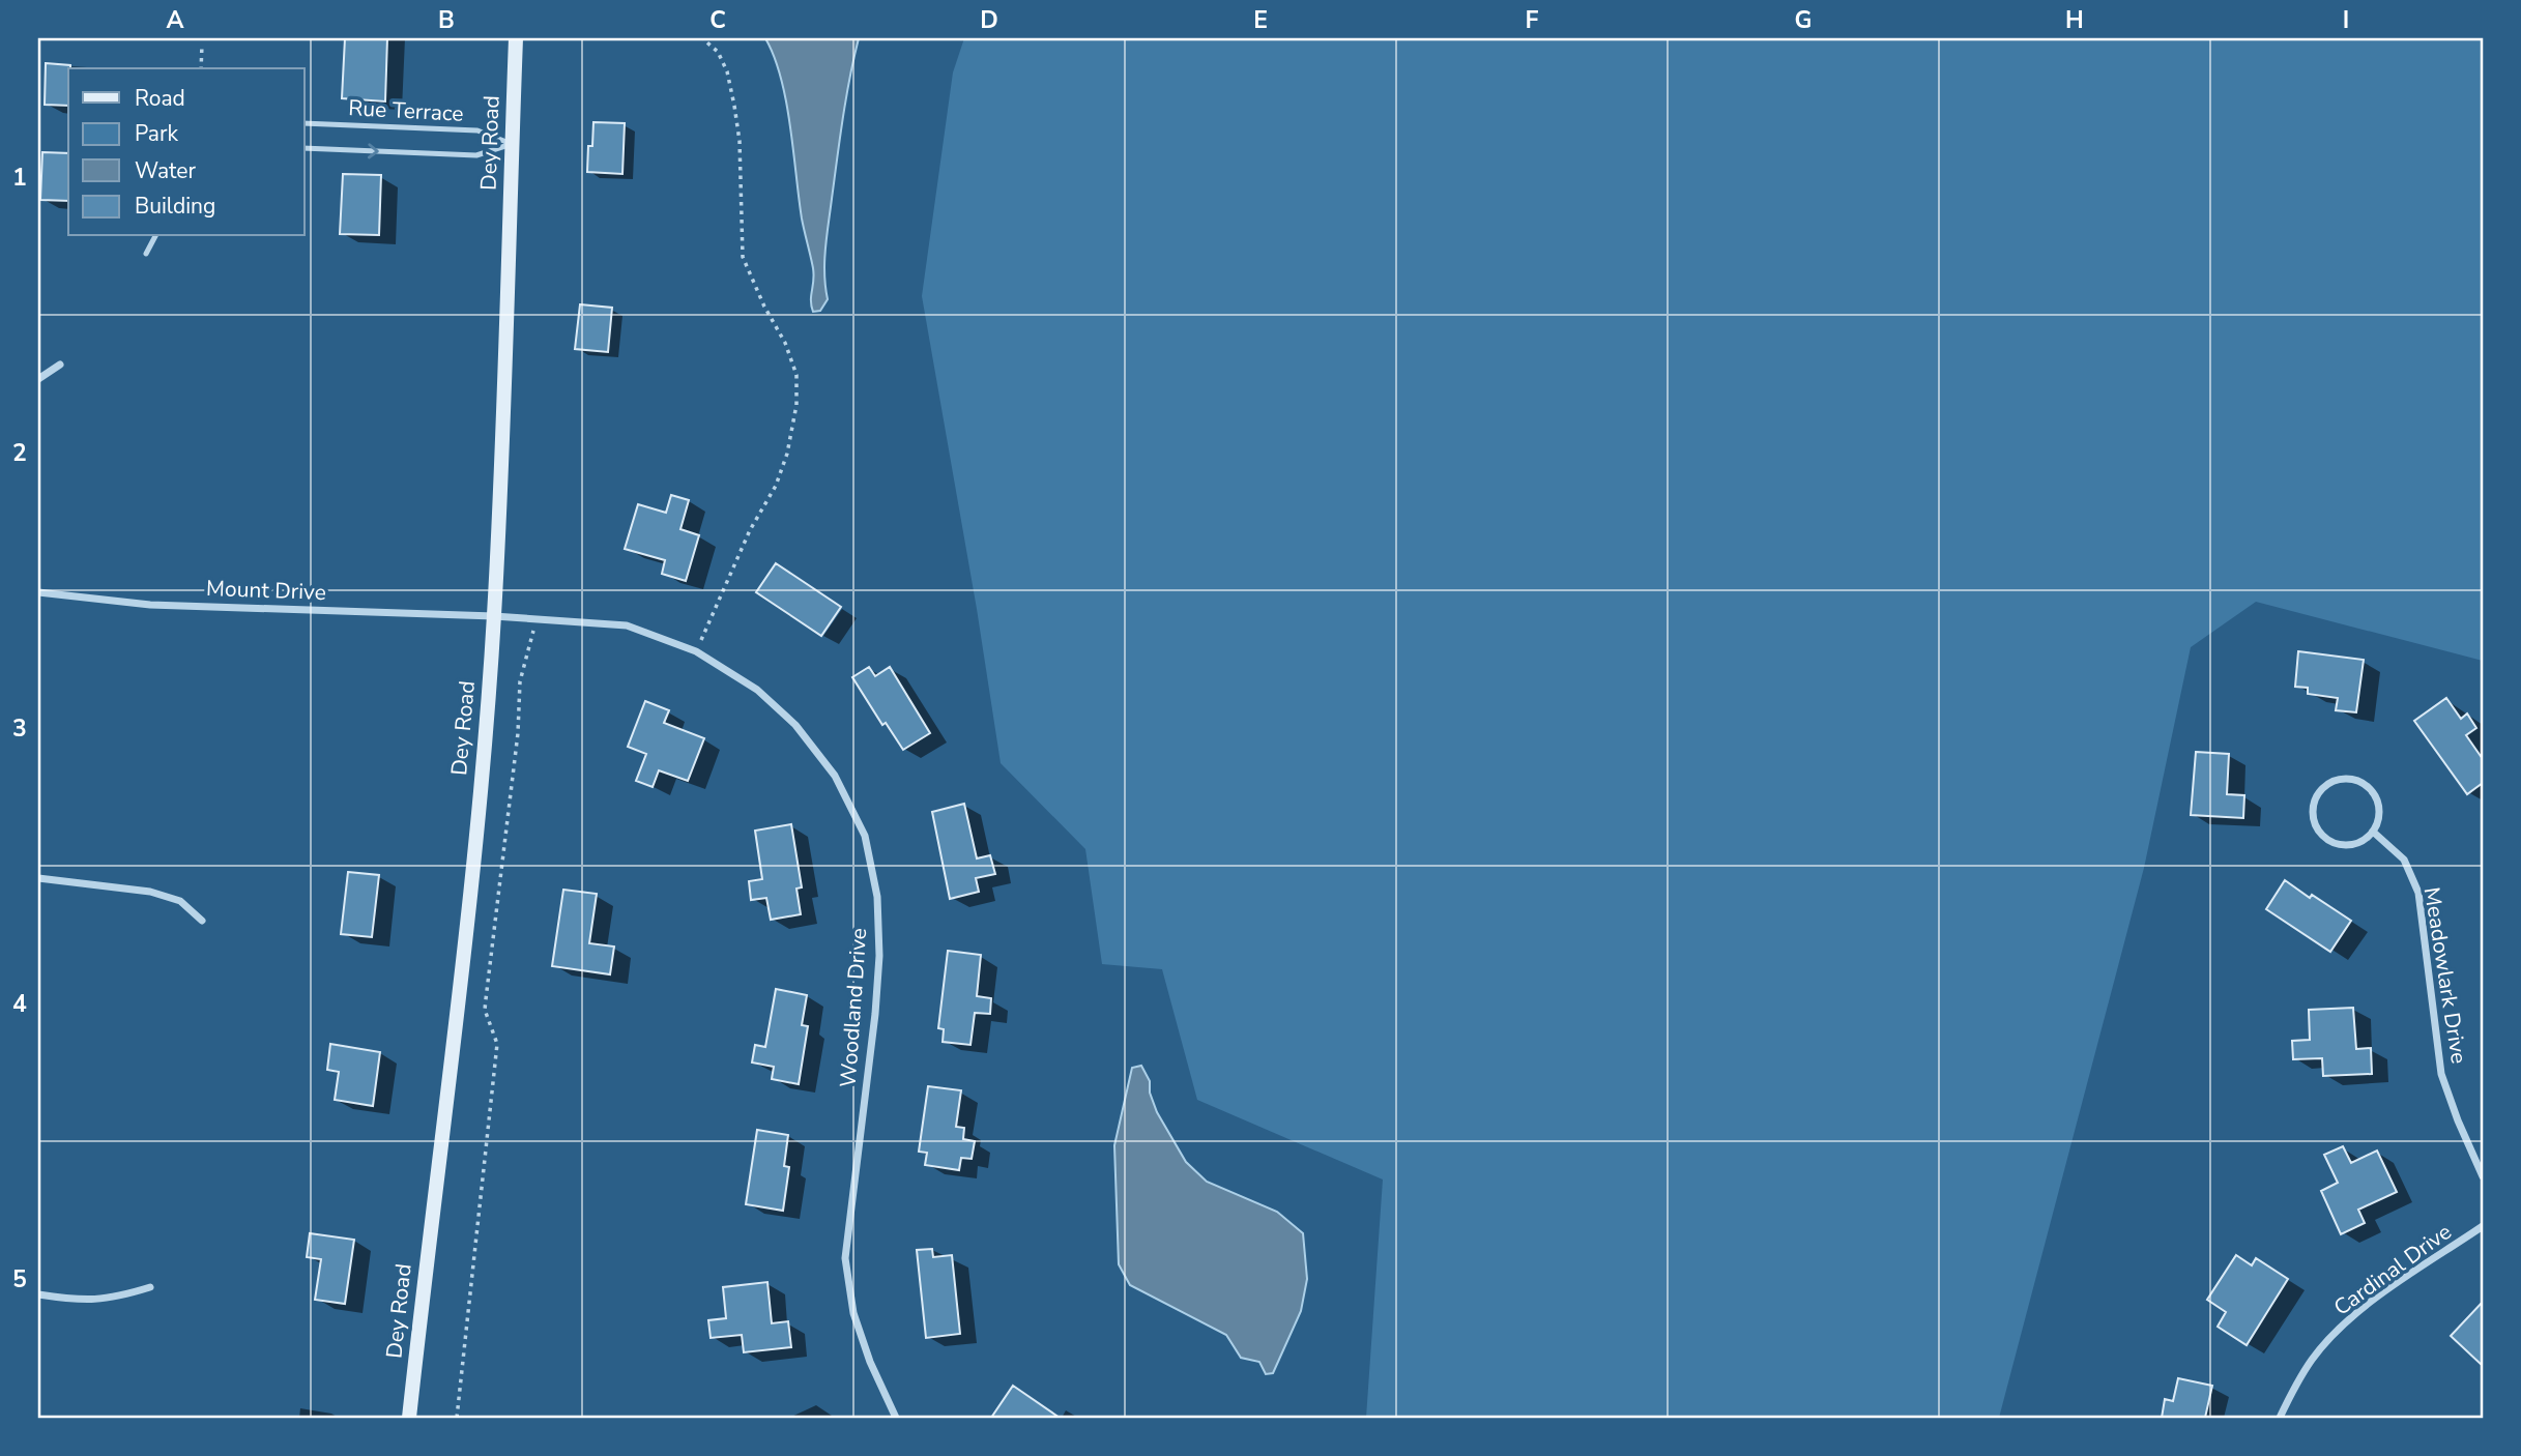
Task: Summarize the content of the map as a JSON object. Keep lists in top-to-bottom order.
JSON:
{
  "streets": {
    "main road": ["Dey Road"],
    "street": [
      "Mount Drive",
      "Meadowlark Drive",
      "Woodland Drive",
      "Cardinal Drive"
    ],
    "lane": ["Rue Terrace"]
  },
  "crossings": [
    ["Rue Terrace", "Dey Road"],
    ["Dey Road", "Mount Drive"],
    ["Dey Road", "Woodland Drive"],
    ["Mount Drive", "Woodland Drive"]
  ],
  "legend": [
    "Road",
    "Park",
    "Water",
    "Building"
  ],
  "grid": {
    "columns": [
      "A",
      "B",
      "C",
      "D",
      "E",
      "F",
      "G",
      "H",
      "I"
    ],
    "rows": [
      "1",
      "2",
      "3",
      "4",
      "5"
    ]
  }
}
